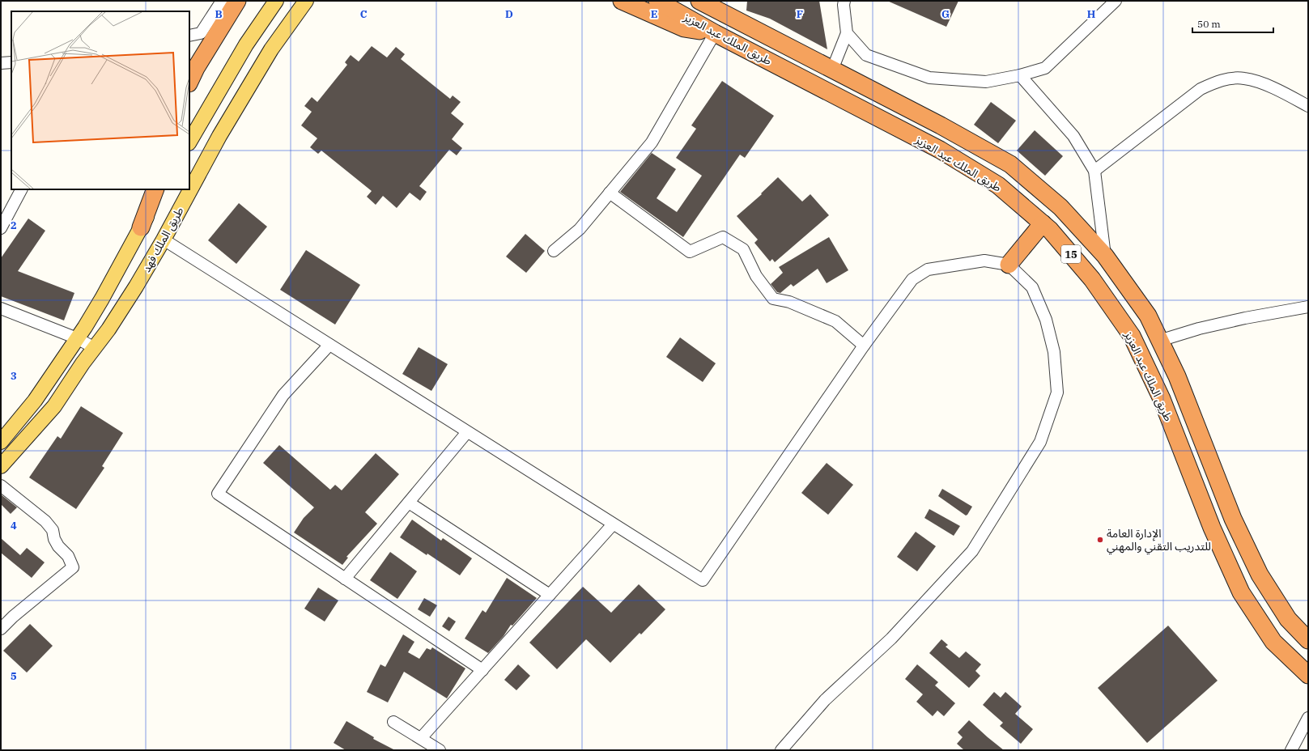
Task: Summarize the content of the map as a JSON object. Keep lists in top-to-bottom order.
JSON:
{
  "streets": {
    "highway": ["طريق الملك عبد العزيز", "15"],
    "main road": ["طريق الملك فهد"]
  },
  "places": ["الإدارة العامة للتدريب التقني والمهني"],
  "scale_bar": "50 m",
  "grid": {
    "columns": [
      "B",
      "C",
      "D",
      "E",
      "F",
      "G",
      "H"
    ],
    "rows": [
      "2",
      "3",
      "4",
      "5"
    ]
  }
}
